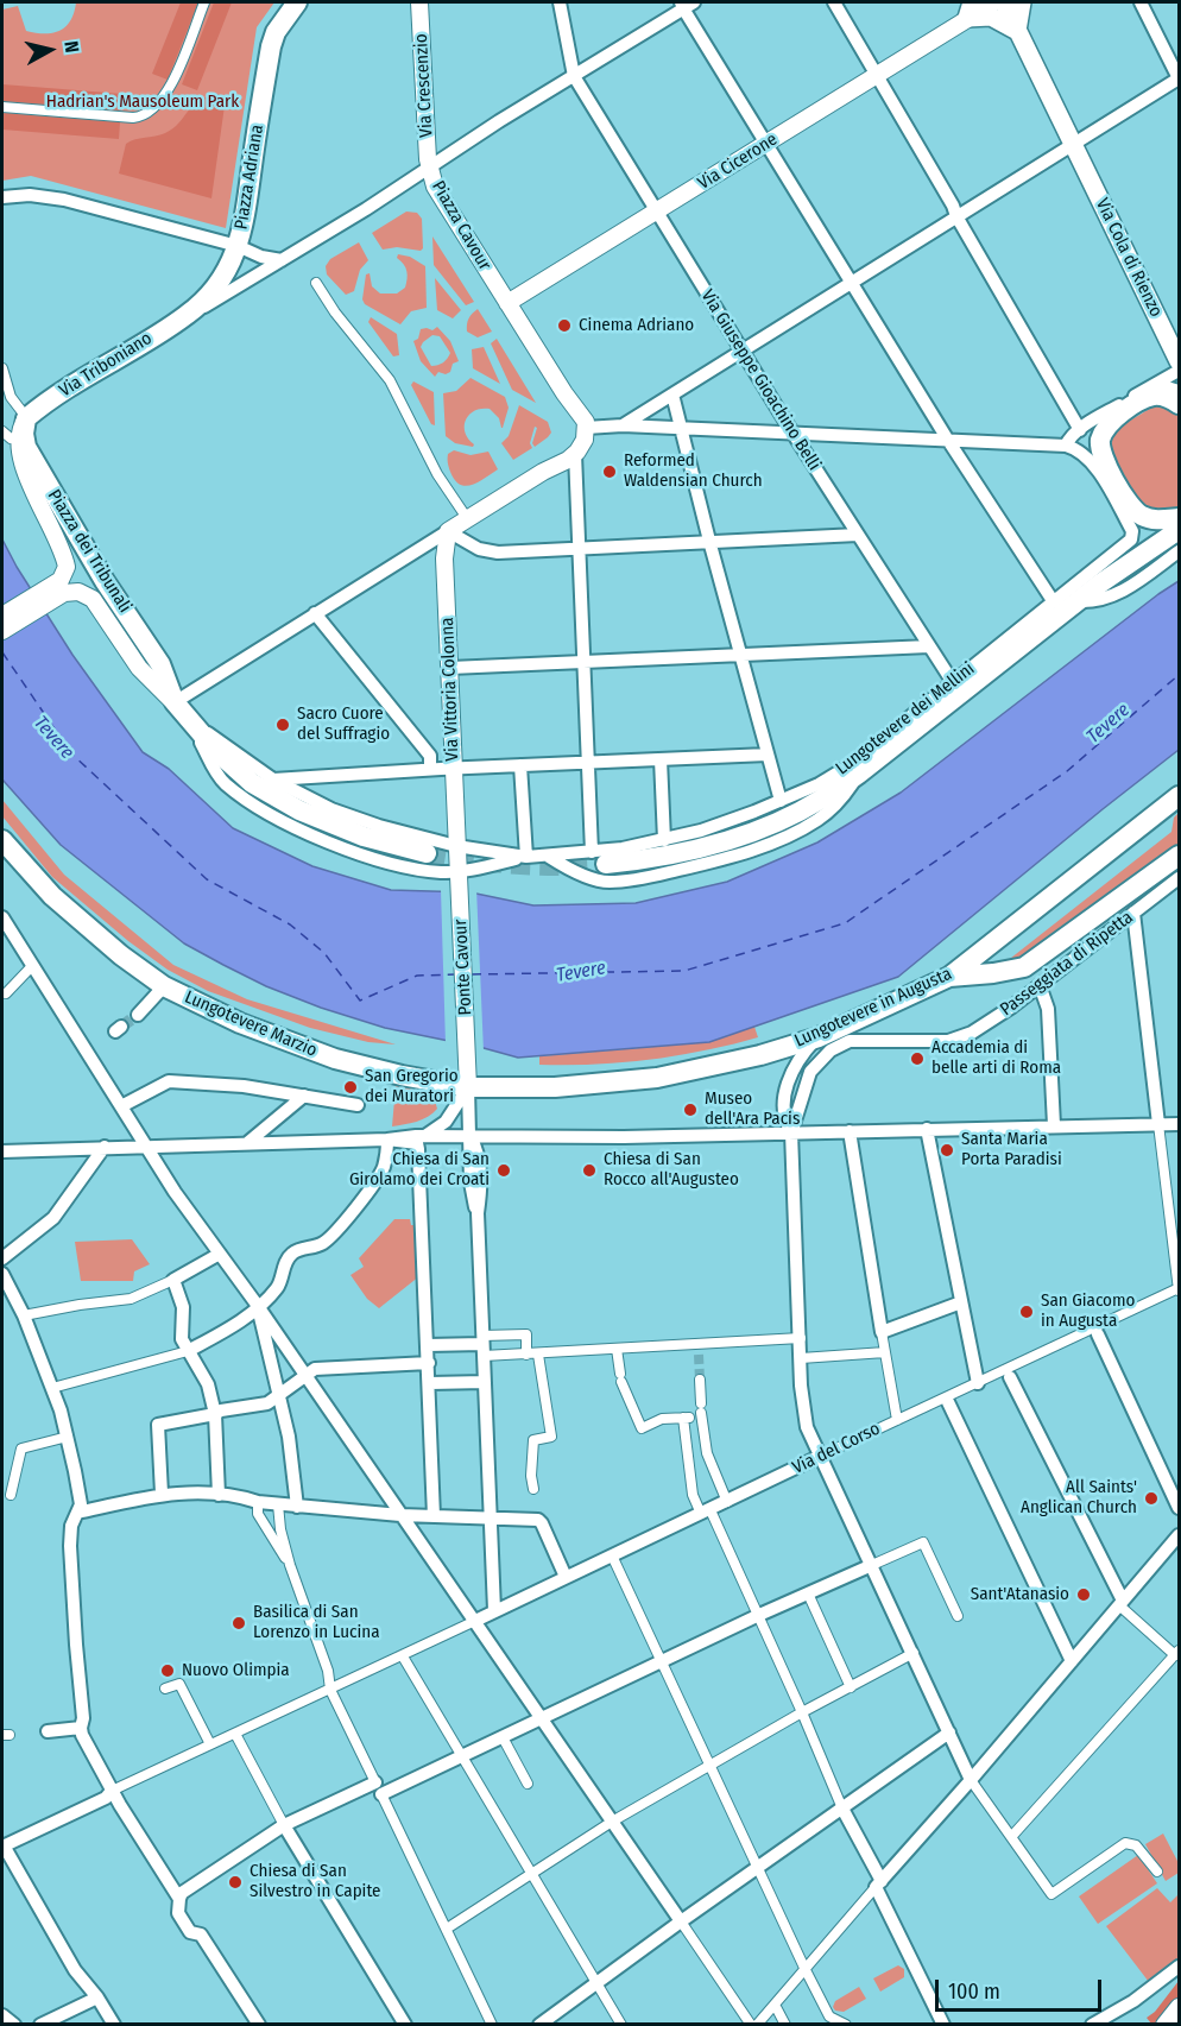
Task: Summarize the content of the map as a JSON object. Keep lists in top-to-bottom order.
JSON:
{
  "streets": {
    "main road": [
      "Piazza Adriana",
      "Via Cola di Rienzo",
      "Via Triboniano",
      "Piazza dei Tribunali",
      "Lungotevere dei Mellini",
      "Passeggiata di Ripetta",
      "Lungotevere in Augusta",
      "Lungotevere Marzio"
    ],
    "street": [
      "Via Crescenzio",
      "Via Cicerone",
      "Piazza Cavour",
      "Via Giuseppe Gioachino Belli",
      "Via Vittoria Colonna",
      "Ponte Cavour",
      "Via del Corso"
    ]
  },
  "crossings": [
    ["Via Crescenzio", "Piazza Cavour"],
    ["Via Cicerone", "Piazza Cavour"],
    ["Via Cicerone", "Via Giuseppe Gioachino Belli"],
    ["Piazza Adriana", "Via Triboniano"],
    ["Piazza Cavour", "Via Triboniano"],
    ["Piazza Cavour", "Via Vittoria Colonna"],
    ["Via Triboniano", "Piazza dei Tribunali"],
    ["Via Giuseppe Gioachino Belli", "Lungotevere dei Mellini"],
    ["Via Vittoria Colonna", "Lungotevere dei Mellini"],
    ["Via Vittoria Colonna", "Ponte Cavour"],
    ["Lungotevere dei Mellini", "Ponte Cavour"],
    ["Passeggiata di Ripetta", "Lungotevere in Augusta"],
    ["Ponte Cavour", "Lungotevere in Augusta"],
    ["Ponte Cavour", "Lungotevere Marzio"],
    ["Lungotevere in Augusta", "Lungotevere Marzio"]
  ],
  "water": ["Tevere"],
  "parks": ["Hadrian's Mausoleum Park"],
  "places": [
    "Cinema Adriano",
    "Reformed Waldensian Church",
    "Sacro Cuore del Suffragio",
    "Accademia di belle arti di Roma",
    "San Gregorio dei Muratori",
    "Museo dell'Ara Pacis",
    "Santa Maria Porta Paradisi",
    "Chiesa di San Girolamo dei Croati",
    "Chiesa di San Rocco all'Augusteo",
    "San Giacomo in Augusta",
    "All Saints' Anglican Church",
    "Sant'Atanasio",
    "Basilica di San Lorenzo in Lucina",
    "Nuovo Olimpia",
    "Chiesa di San Silvestro in Capite"
  ],
  "scale_bar": "100 m",
  "north": "right"
}
